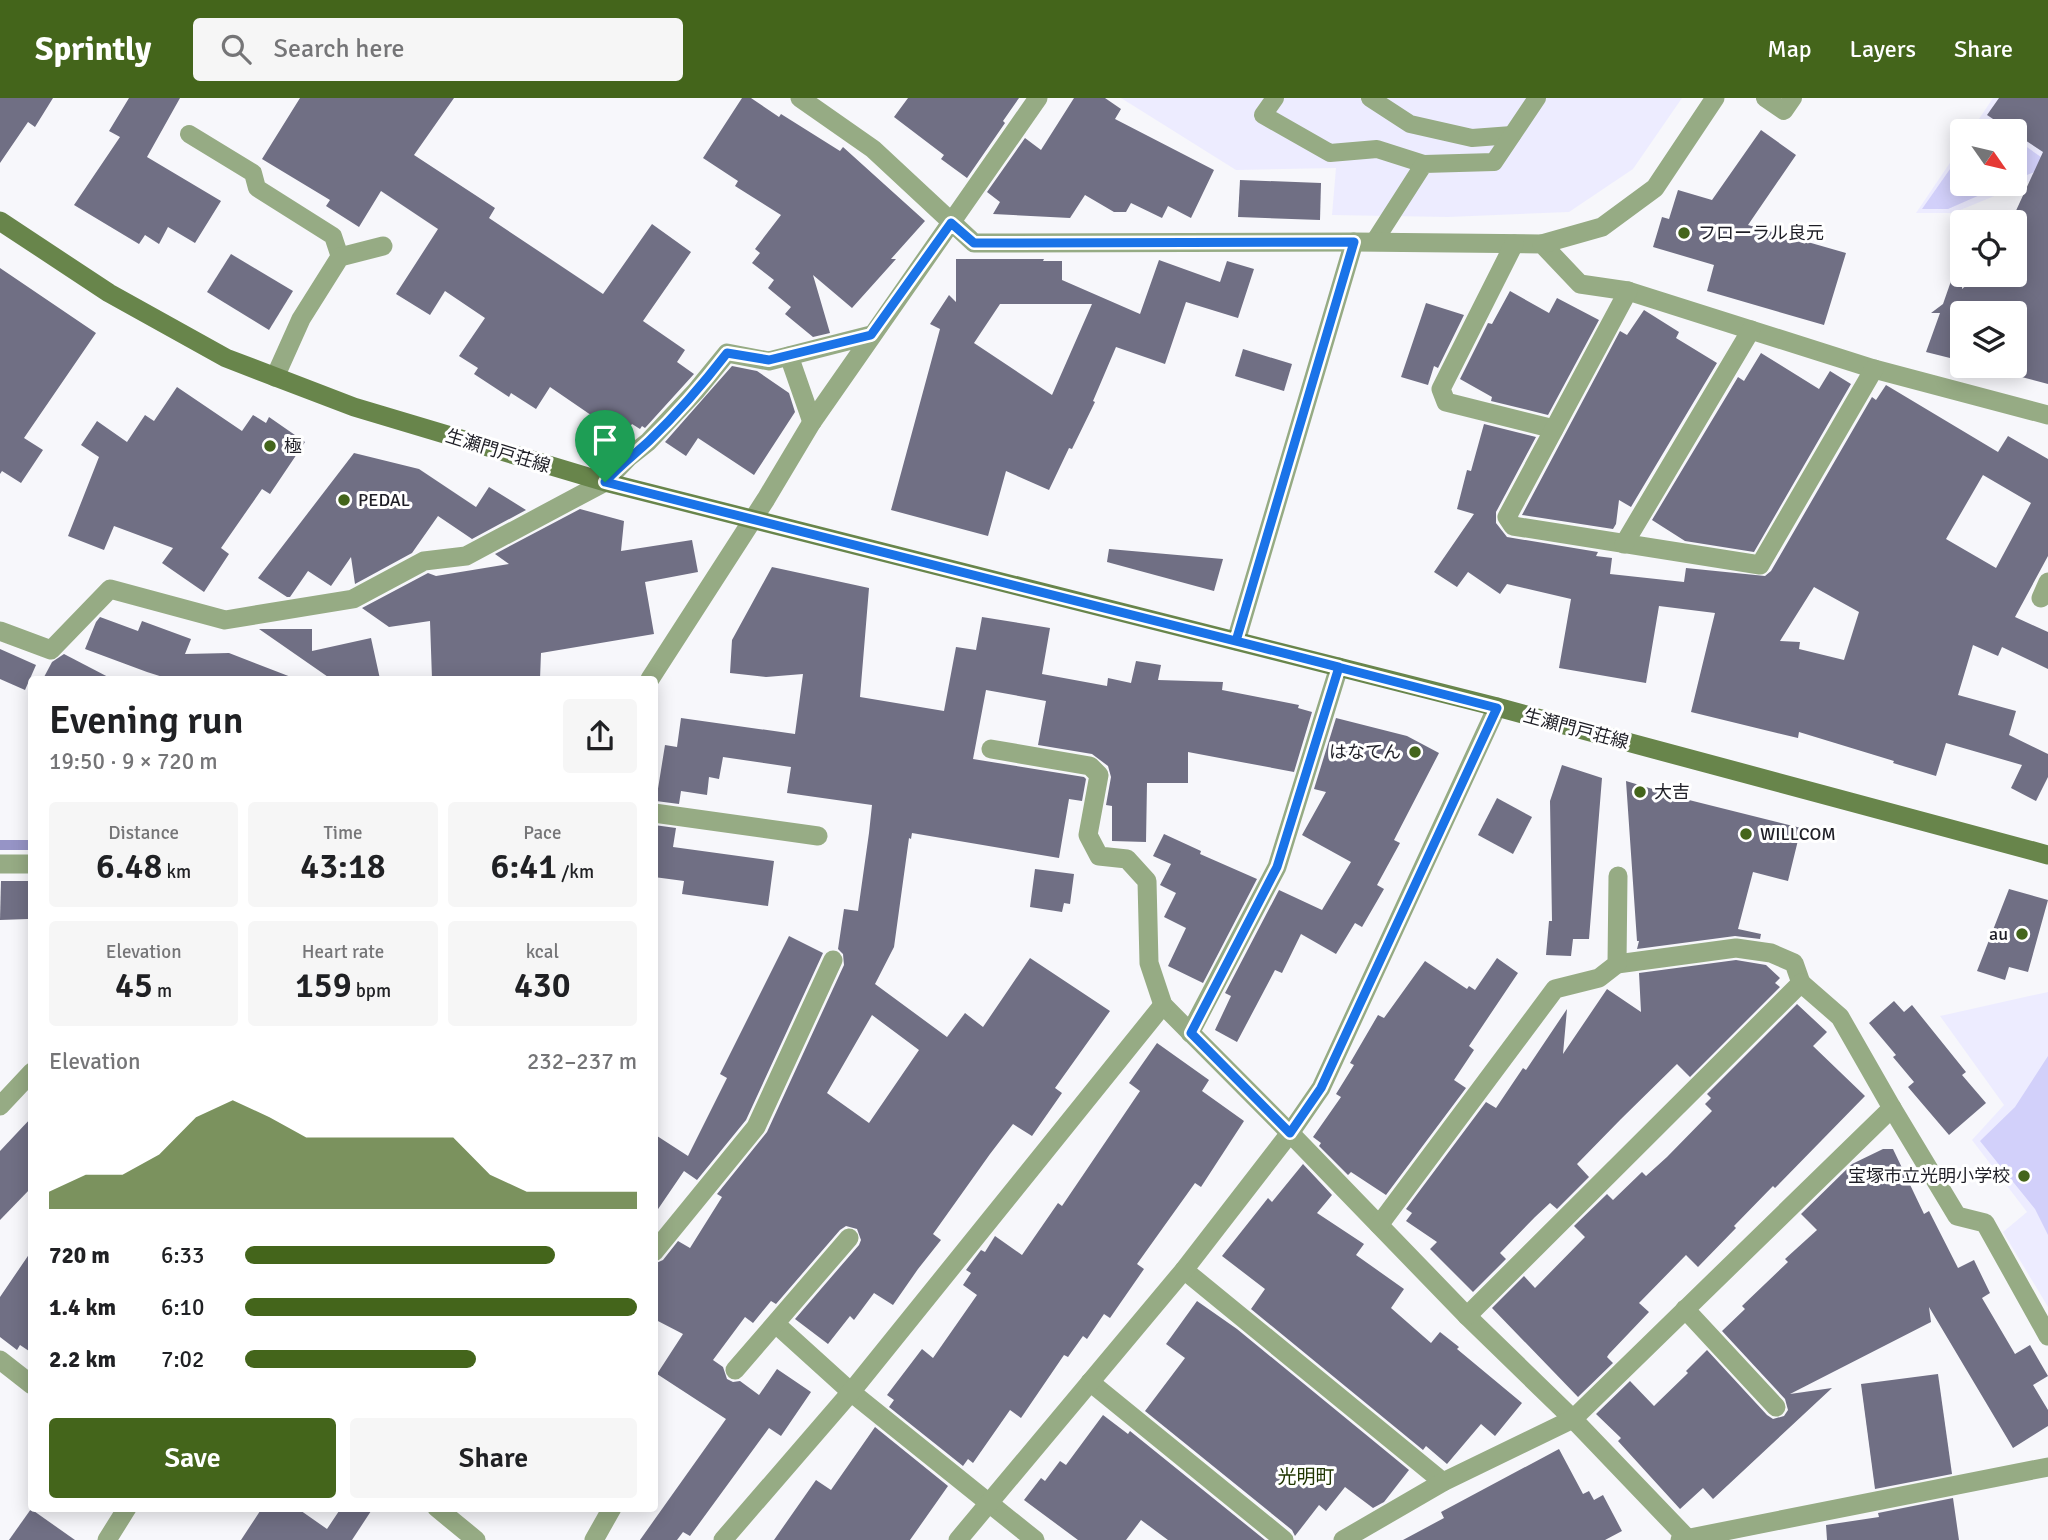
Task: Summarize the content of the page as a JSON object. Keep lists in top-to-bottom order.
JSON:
{
  "streets": {
    "main road": ["生瀬門戸荘線"]
  },
  "districts": ["光明町"],
  "places": [
    "フローラル良元",
    "極",
    "PEDAL",
    "はなてん",
    "大吉",
    "WILLCOM",
    "au",
    "宝塚市立光明小学校"
  ],
  "north": "bottom right",
  "page": {
    "header": "Sprintly",
    "search": "Search here",
    "nav": ["Map", "Layers", "Share"],
    "heading": ["Evening run", "19:50 · 9 × 720 m"],
    "stats": [
      ["Distance", "6.48 km"],
      ["Time", "43:18"],
      ["Pace", "6:41 /km"],
      ["Elevation", "45 m"],
      ["Heart rate", "159 bpm"],
      ["kcal", "430"]
    ],
    "chart": ["Elevation", "232–237 m"],
    "list": [
      {
        "name": "720 m",
        "note": "6:33"
      },
      {
        "name": "1.4 km",
        "note": "6:10"
      },
      {
        "name": "2.2 km",
        "note": "7:02"
      }
    ],
    "buttons": ["Save", "Share"]
  }
}
